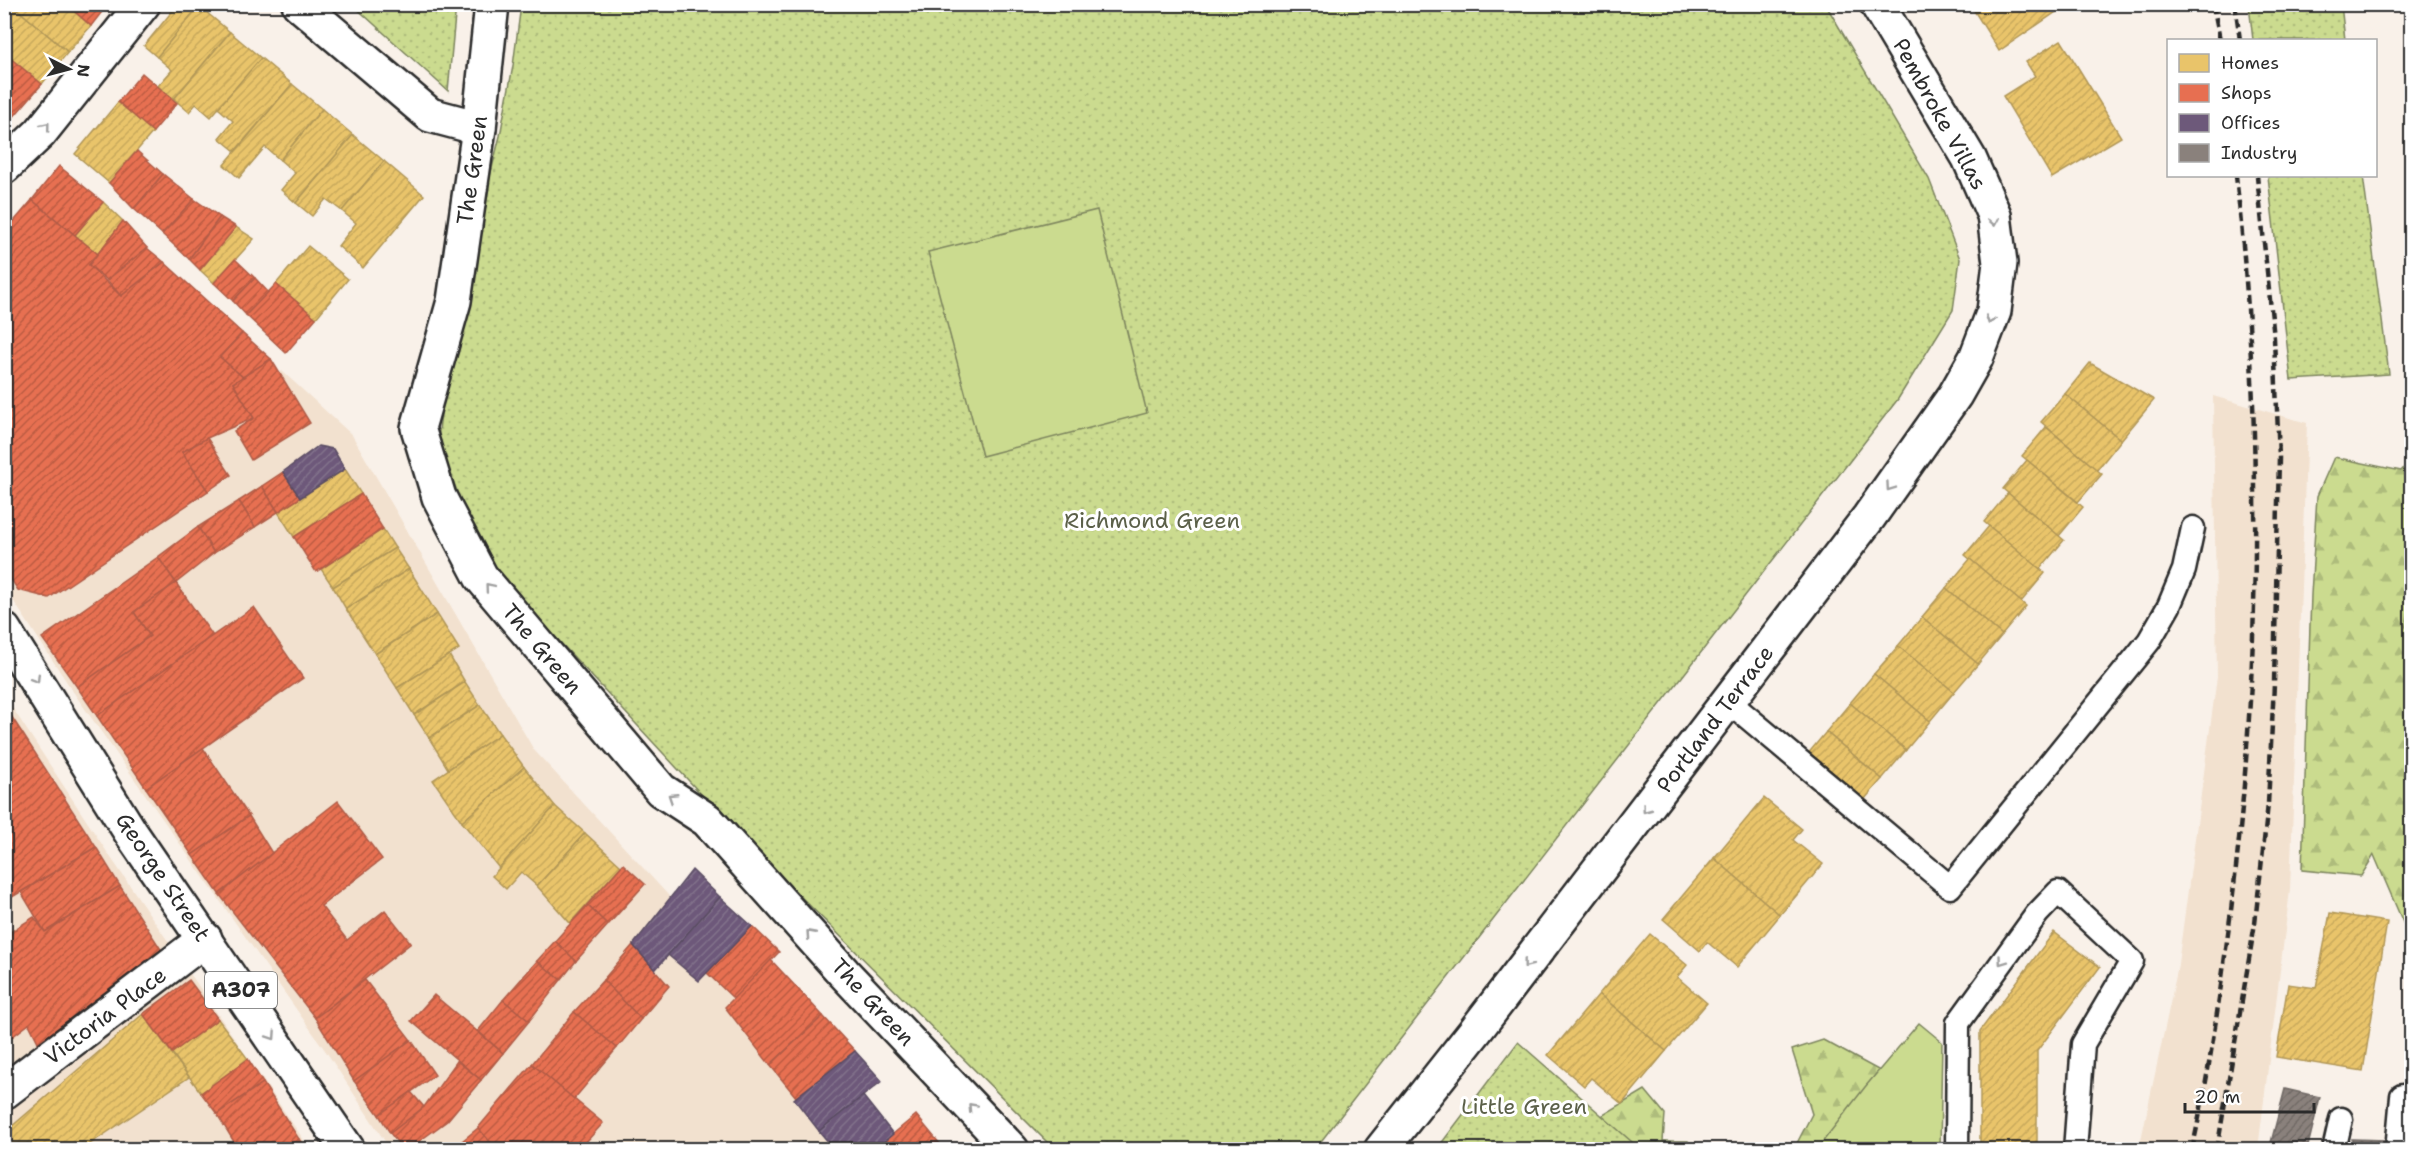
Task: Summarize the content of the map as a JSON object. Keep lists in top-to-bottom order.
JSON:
{
  "streets": {
    "street": [
      "Pembroke Villas",
      "The Green",
      "Portland Terrace",
      "George Street",
      "A307",
      "Victoria Place"
    ]
  },
  "crossings": [
    ["Pembroke Villas", "Portland Terrace"],
    ["George Street", "Victoria Place"]
  ],
  "one_way": [
    "Pembroke Villas",
    "The Green",
    "Portland Terrace",
    "George Street"
  ],
  "parks": ["Richmond Green", "Little Green"],
  "legend": [
    "Homes",
    "Shops",
    "Offices",
    "Industry"
  ],
  "scale_bar": "20 m",
  "north": "right"
}
